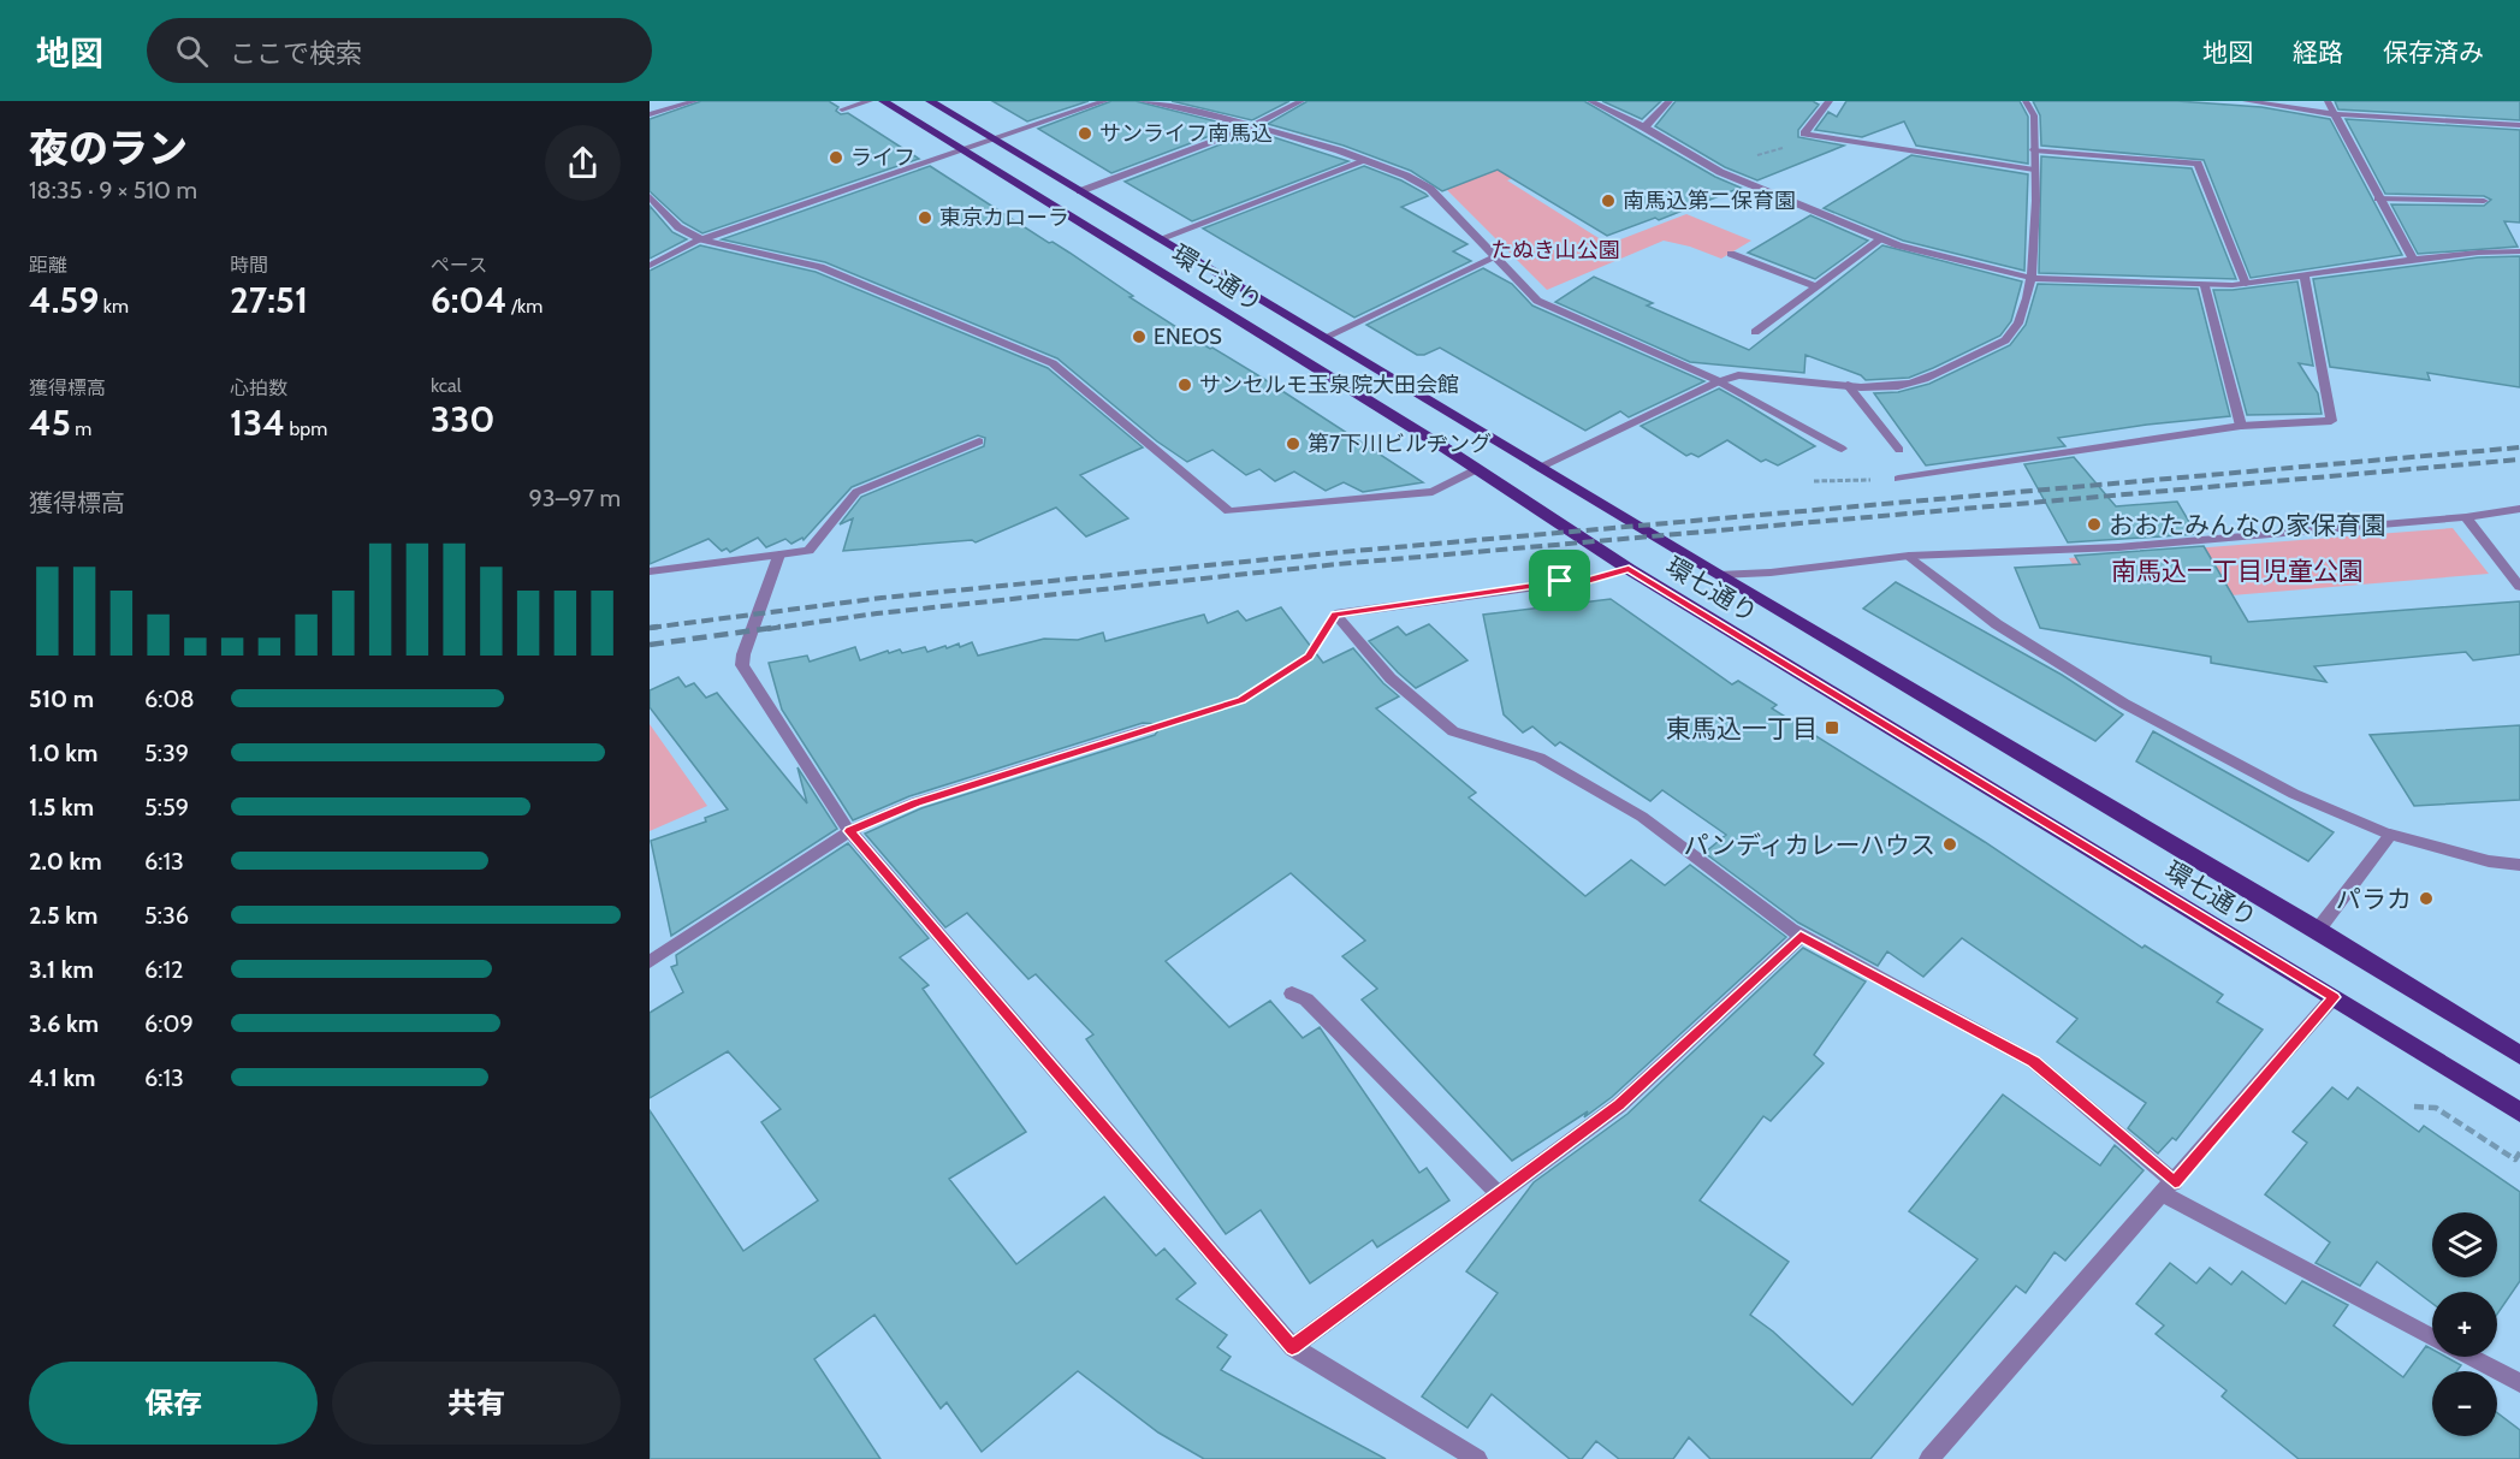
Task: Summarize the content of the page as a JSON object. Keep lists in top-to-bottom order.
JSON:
{
  "streets": {
    "main road": ["環七通り"]
  },
  "parks": ["たぬき山公園", "南馬込一丁目児童公園"],
  "places": {
    "other": [
      "サンライフ南馬込",
      "ライフ",
      "南馬込第二保育園",
      "東京カローラ",
      "ENEOS",
      "サンセルモ玉泉院大田会館",
      "第7下川ビルヂング",
      "おおたみんなの家保育園",
      "パンディカレーハウス",
      "パラカ"
    ],
    "transit": ["東馬込一丁目"]
  },
  "page": {
    "header": "地図",
    "search": "ここで検索",
    "nav": ["地図", "経路", "保存済み"],
    "heading": ["夜のラン", "18:35 · 9 × 510 m"],
    "stats": [
      ["距離", "4.59 km"],
      ["時間", "27:51"],
      ["ペース", "6:04 /km"],
      ["獲得標高", "45 m"],
      ["心拍数", "134 bpm"],
      ["kcal", "330"]
    ],
    "chart": ["獲得標高", "93–97 m"],
    "list": [
      {
        "name": "510 m",
        "note": "6:08"
      },
      {
        "name": "1.0 km",
        "note": "5:39"
      },
      {
        "name": "1.5 km",
        "note": "5:59"
      },
      {
        "name": "2.0 km",
        "note": "6:13"
      },
      {
        "name": "2.5 km",
        "note": "5:36"
      },
      {
        "name": "3.1 km",
        "note": "6:12"
      },
      {
        "name": "3.6 km",
        "note": "6:09"
      },
      {
        "name": "4.1 km",
        "note": "6:13"
      }
    ],
    "map_buttons": ["+", "−"],
    "buttons": ["保存", "共有"]
  }
}
